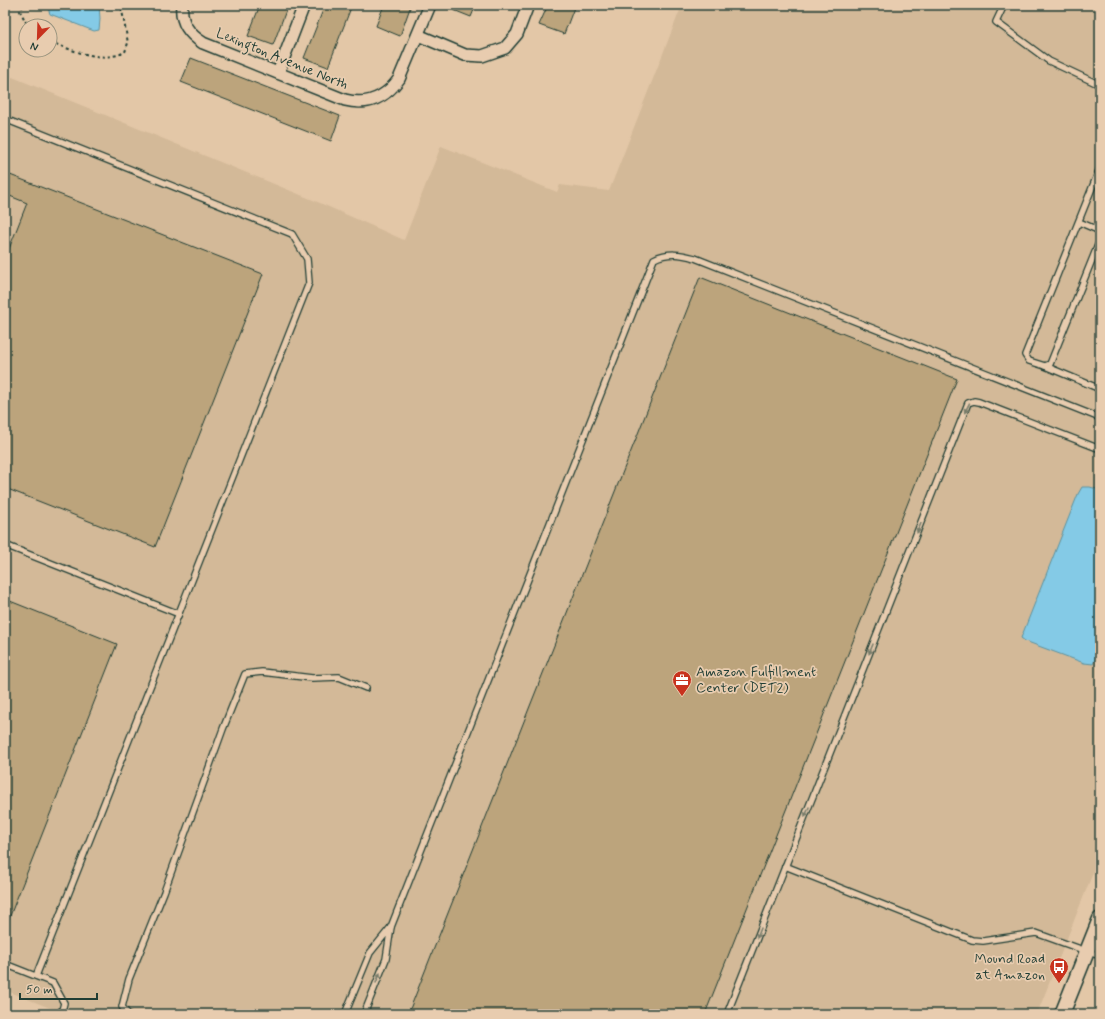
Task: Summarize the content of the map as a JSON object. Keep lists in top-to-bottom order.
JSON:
{
  "streets": {
    "street": ["Lexington Avenue North"]
  },
  "places": {
    "office": ["Amazon Fulfillment Center (DET2)"],
    "bus stop": ["Mound Road at Amazon"]
  },
  "scale_bar": "50 m",
  "north": "bottom left"
}
